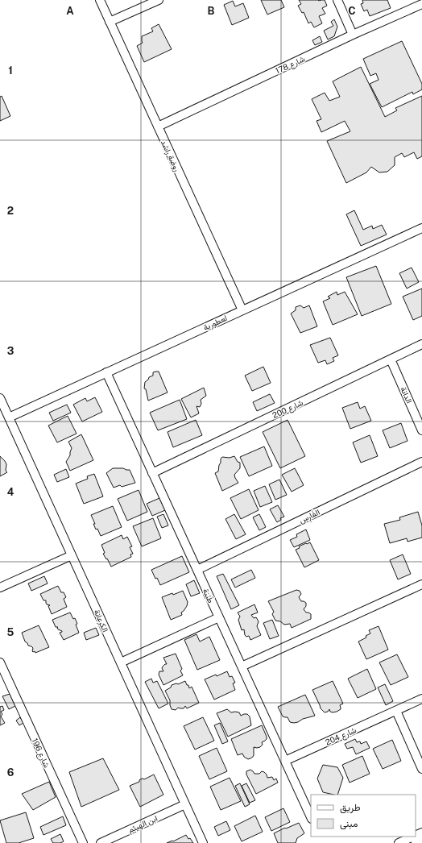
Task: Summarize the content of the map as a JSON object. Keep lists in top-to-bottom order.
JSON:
{
  "streets": {
    "street": [
      "شارع 178",
      "روضة راشد",
      "لعطورية",
      "الدانة",
      "شارع 200",
      "الفَارِس",
      "طَيْبَة",
      "الكرعانة",
      "شارع 204",
      "شارع 196",
      "ابن الهيثم"
    ]
  },
  "crossings": [
    ["شارع 178", "روضة راشد"],
    ["روضة راشد", "لعطورية"],
    ["لعطورية", "طَيْبَة"],
    ["لعطورية", "الكرعانة"],
    ["الدانة", "شارع 200"],
    ["شارع 200", "طَيْبَة"],
    ["الفَارِس", "طَيْبَة"],
    ["طَيْبَة", "شارع 204"],
    ["الكرعانة", "ابن الهيثم"]
  ],
  "legend": ["طريق", "مبنى"],
  "grid": {
    "columns": ["A", "B", "C"],
    "rows": [
      "1",
      "2",
      "3",
      "4",
      "5",
      "6"
    ]
  }
}
